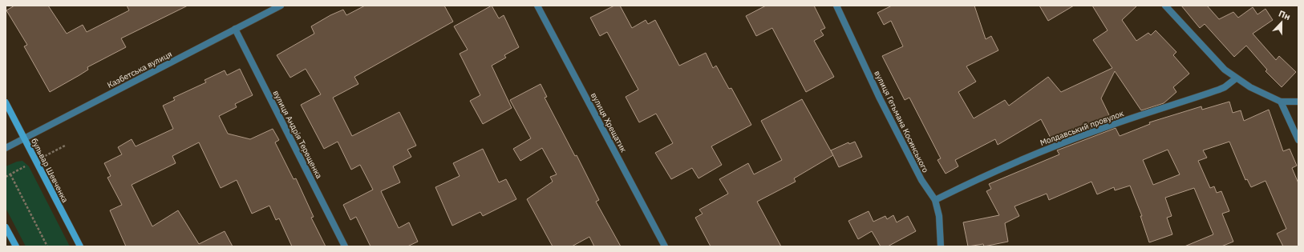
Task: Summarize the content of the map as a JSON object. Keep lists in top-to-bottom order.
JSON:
{
  "streets": {
    "main road": ["бульвар Шевченка"],
    "street": [
      "Казбетська вулиця",
      "вулиця Гетьмана Косинського",
      "вулиця Хрещатик",
      "Молдавський провулок",
      "вулиця Андрія Терещенка"
    ]
  },
  "crossings": [
    ["Казбетська вулиця", "вулиця Андрія Терещенка"],
    ["Казбетська вулиця", "бульвар Шевченка"],
    ["вулиця Гетьмана Косинського", "Молдавський провулок"]
  ],
  "north": "top"
}
